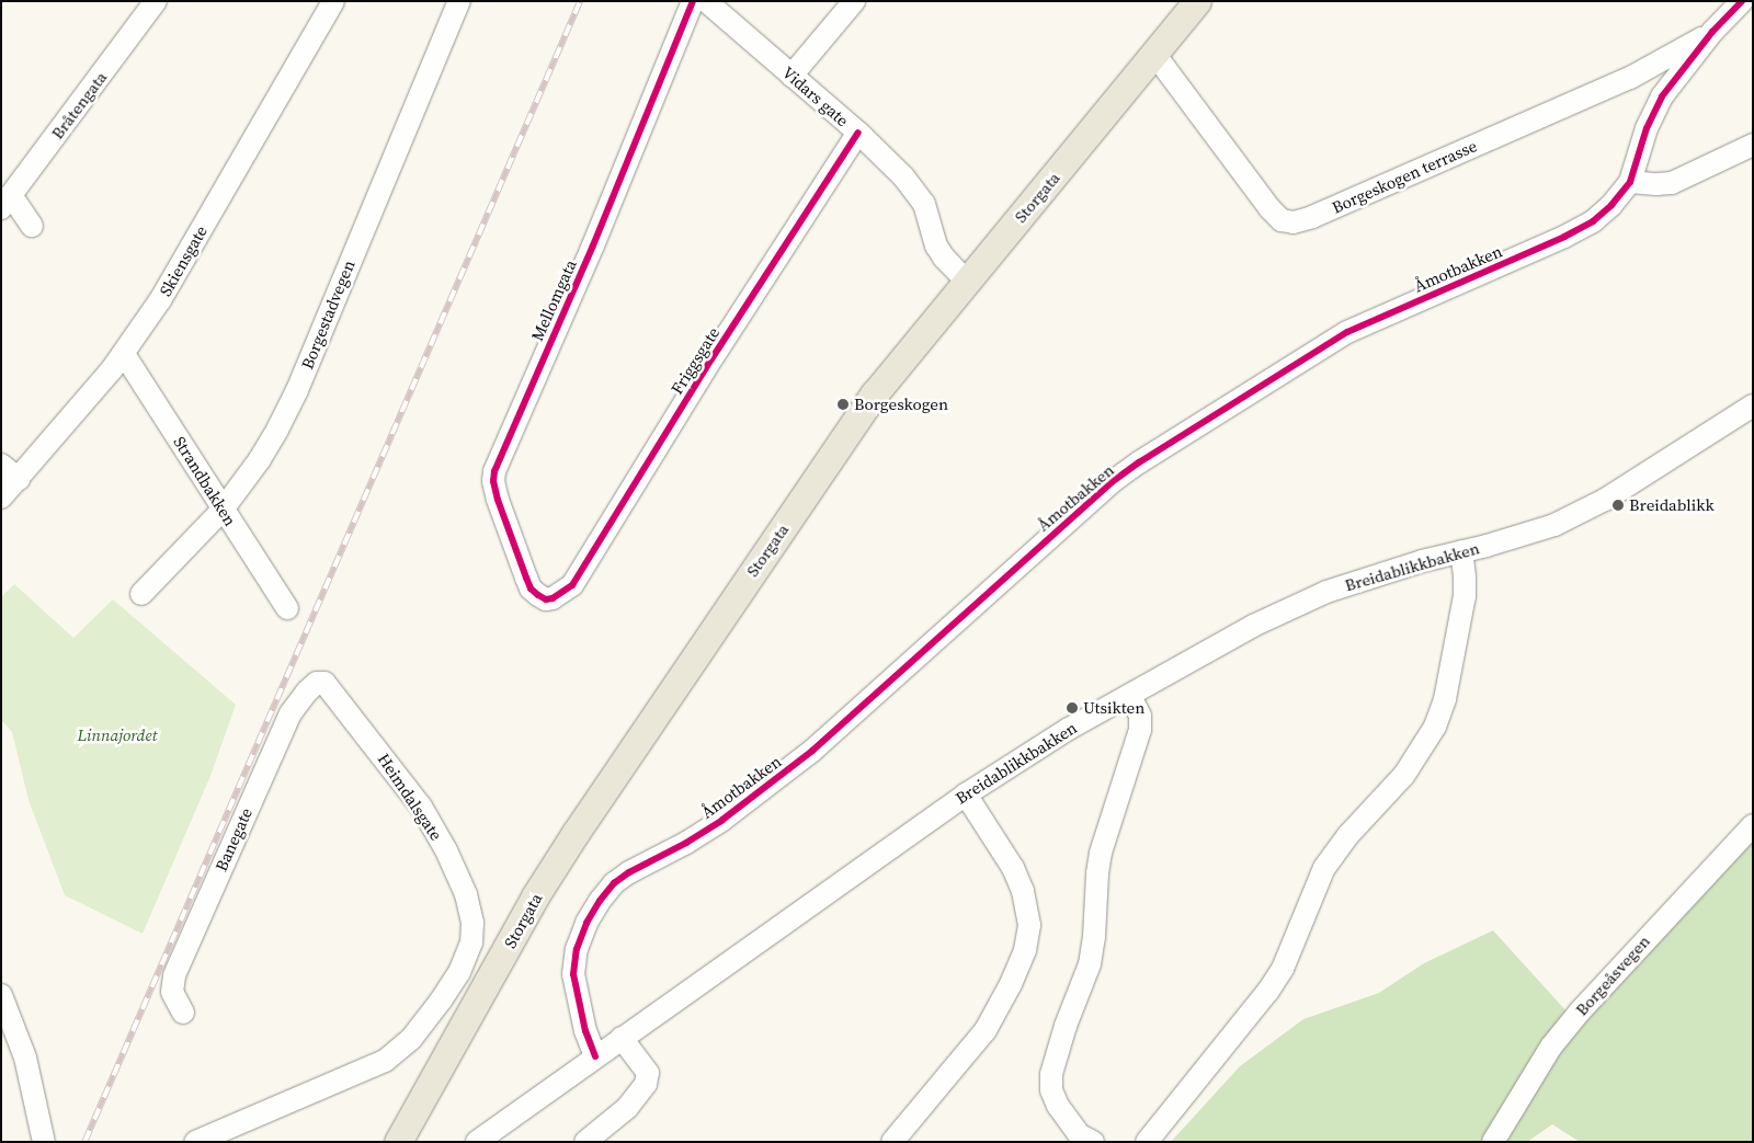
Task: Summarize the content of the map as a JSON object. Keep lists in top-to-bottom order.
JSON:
{
  "streets": {
    "main road": ["Storgata"],
    "street": [
      "Vidars gate",
      "Bråtengata",
      "Borgeskogen terrasse",
      "Skiensgate",
      "Åmotbakken",
      "Mellomgata",
      "Borgestadvegen",
      "Friggsgate",
      "Strandbakken",
      "Breidablikkbakken",
      "Heimdalsgate",
      "Banegate",
      "Borgeåsvegen"
    ]
  },
  "crossings": [
    ["Vidars gate", "Storgata"],
    ["Vidars gate", "Friggsgate"],
    ["Borgeskogen terrasse", "Storgata"],
    ["Borgeskogen terrasse", "Åmotbakken"],
    ["Skiensgate", "Strandbakken"],
    ["Åmotbakken", "Breidablikkbakken"],
    ["Mellomgata", "Friggsgate"],
    ["Borgestadvegen", "Strandbakken"],
    ["Heimdalsgate", "Banegate"]
  ],
  "parks": ["Linnajordet"],
  "places": ["Borgeskogen", "Breidablikk", "Utsikten"]
}
